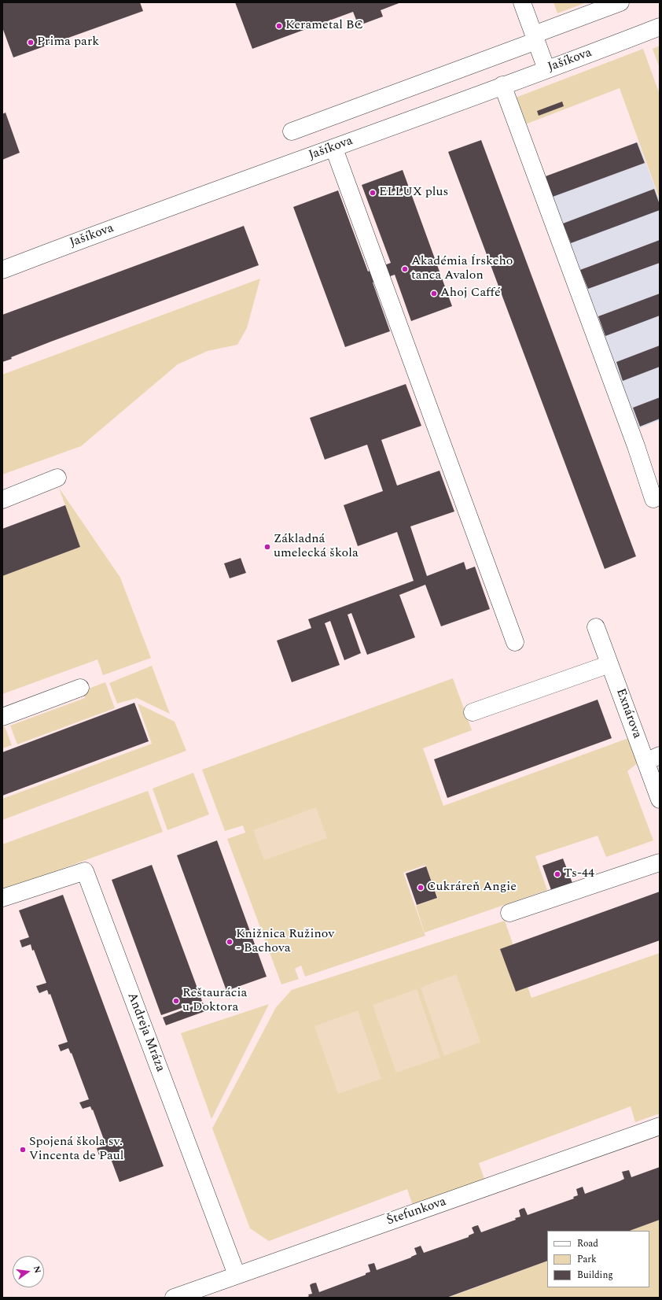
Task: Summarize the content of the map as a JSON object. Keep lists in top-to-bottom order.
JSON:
{
  "streets": {
    "street": [
      "Jašíkova",
      "Exnárova",
      "Andreja Mráza",
      "Štefunkova"
    ]
  },
  "crossings": [
    ["Andreja Mráza", "Štefunkova"]
  ],
  "places": [
    "Kerametal BC",
    "Prima park",
    "ELLUX plus",
    "Akadémia Írskeho tanca Avalon",
    "Ahoj Caffé",
    "Základná umelecká škola",
    "Ts-44",
    "Cukráreň Angie",
    "Knižnica Ružinov - Bachova",
    "Reštaurácia u Doktora",
    "Spojená škola sv. Vincenta de Paul"
  ],
  "legend": ["Road", "Park", "Building"],
  "north": "right"
}
